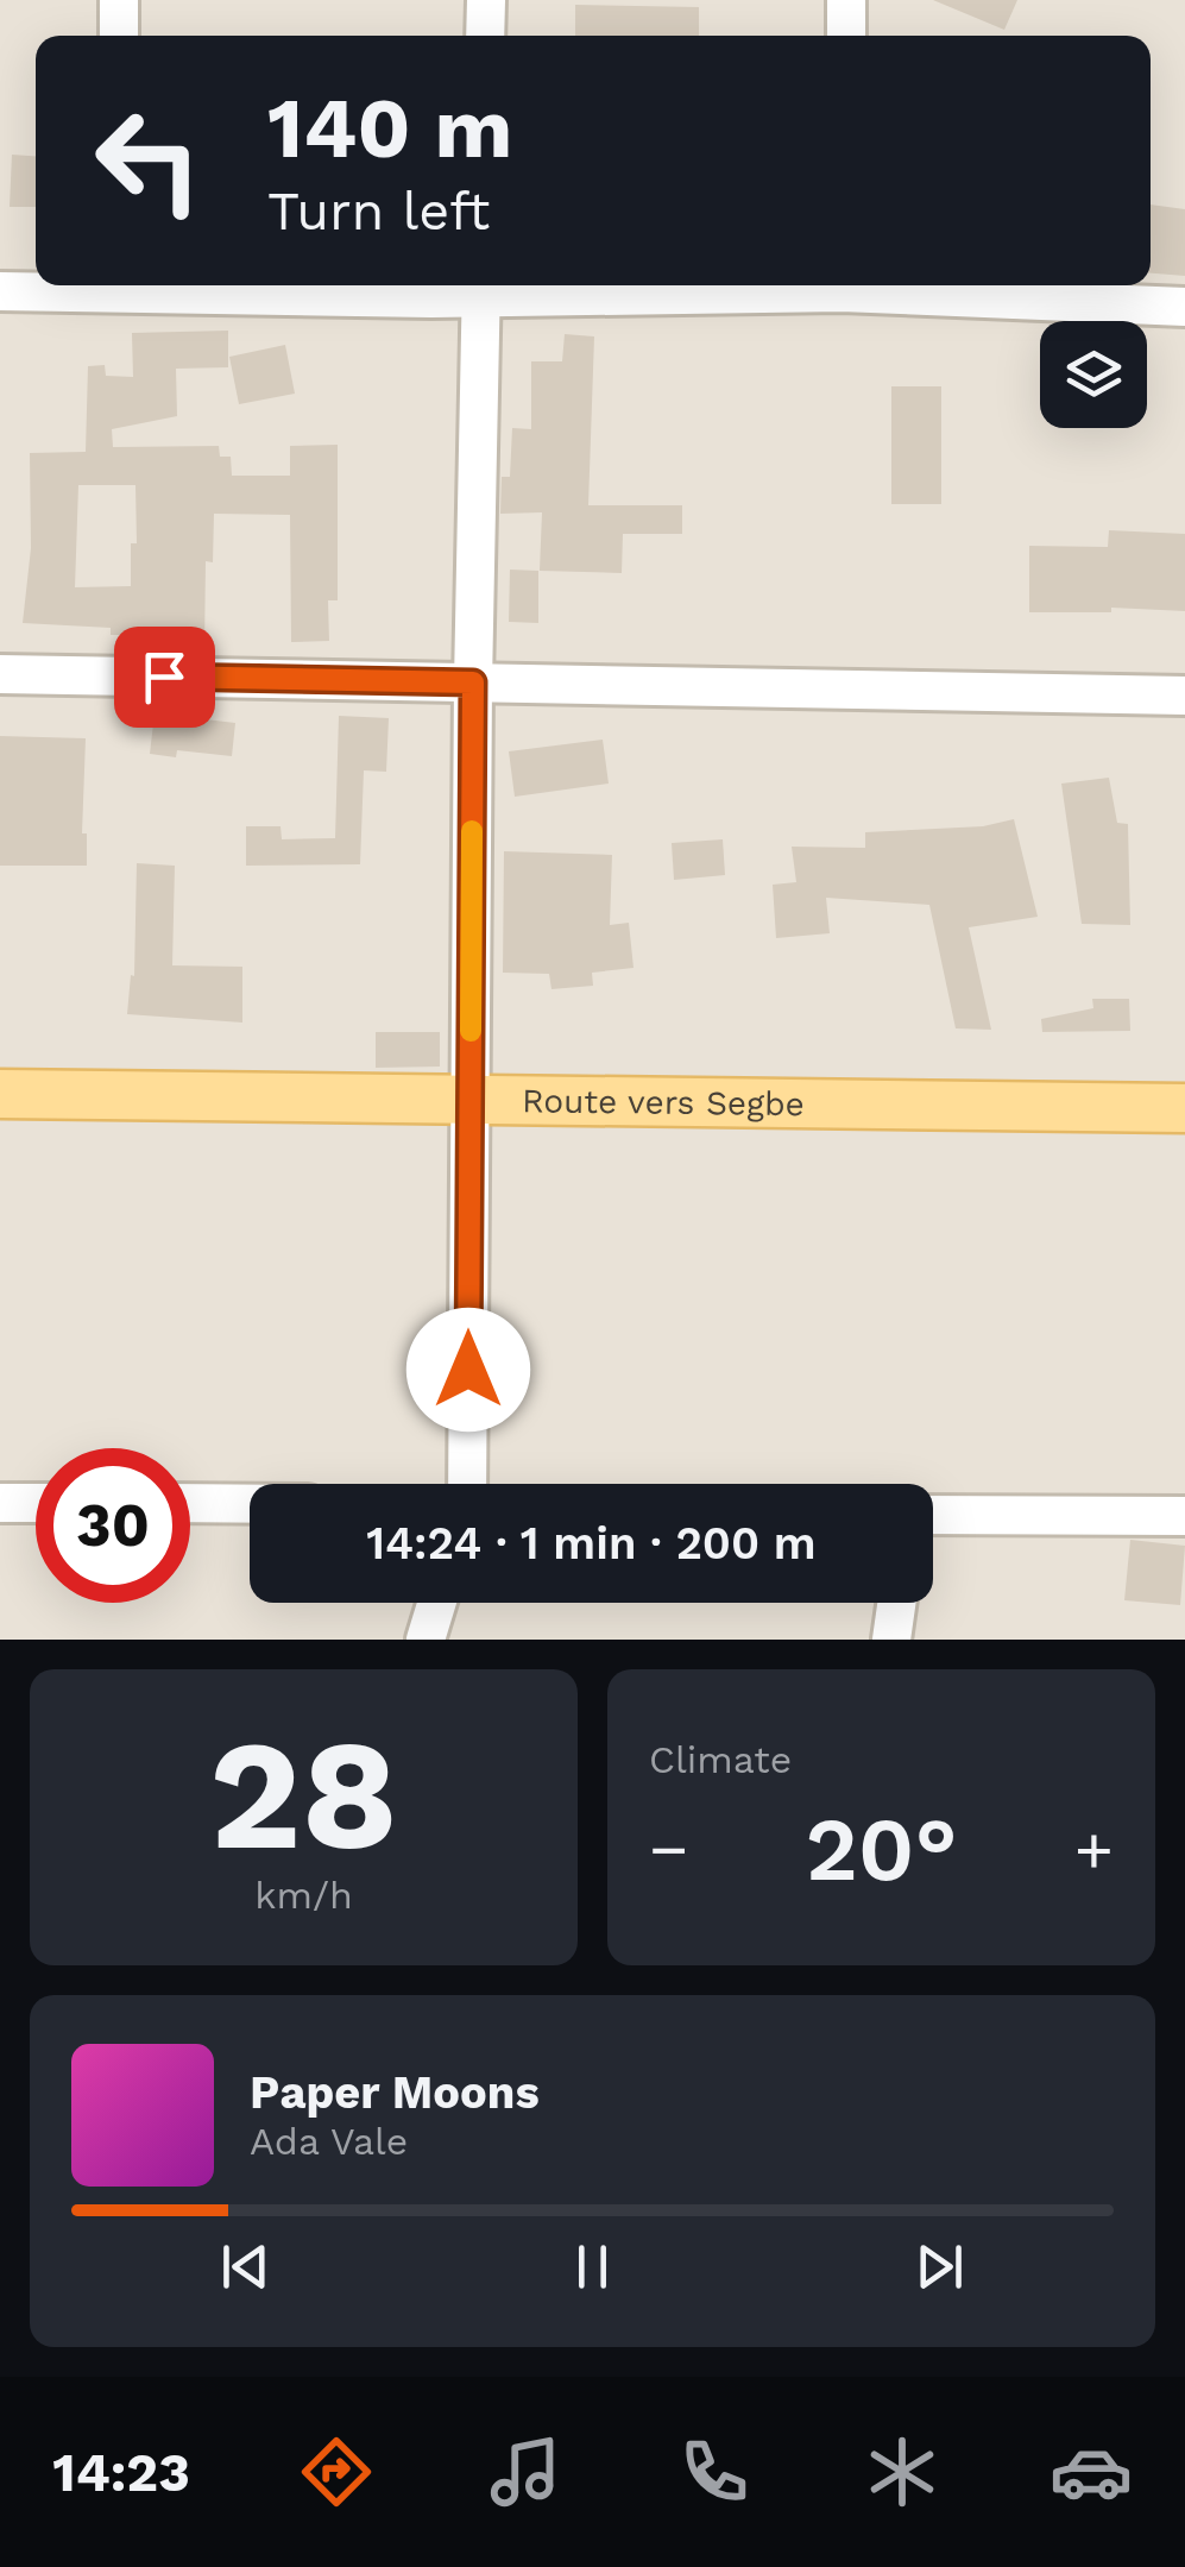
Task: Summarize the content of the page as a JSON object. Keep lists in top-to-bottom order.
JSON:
{
  "streets": {
    "main road": ["Route vers Segbe"]
  },
  "page": {
    "turn": ["140 m", "Turn left"],
    "limit": "30",
    "trip": "14:24 · 1 min · 200 m",
    "tile": [
      ["28", "km/h"],
      "Climate"
    ],
    "heat": ["−", "20°", "+"],
    "song": ["Paper Moons", "Ada Vale"],
    "tabs": "14:23"
  }
}
